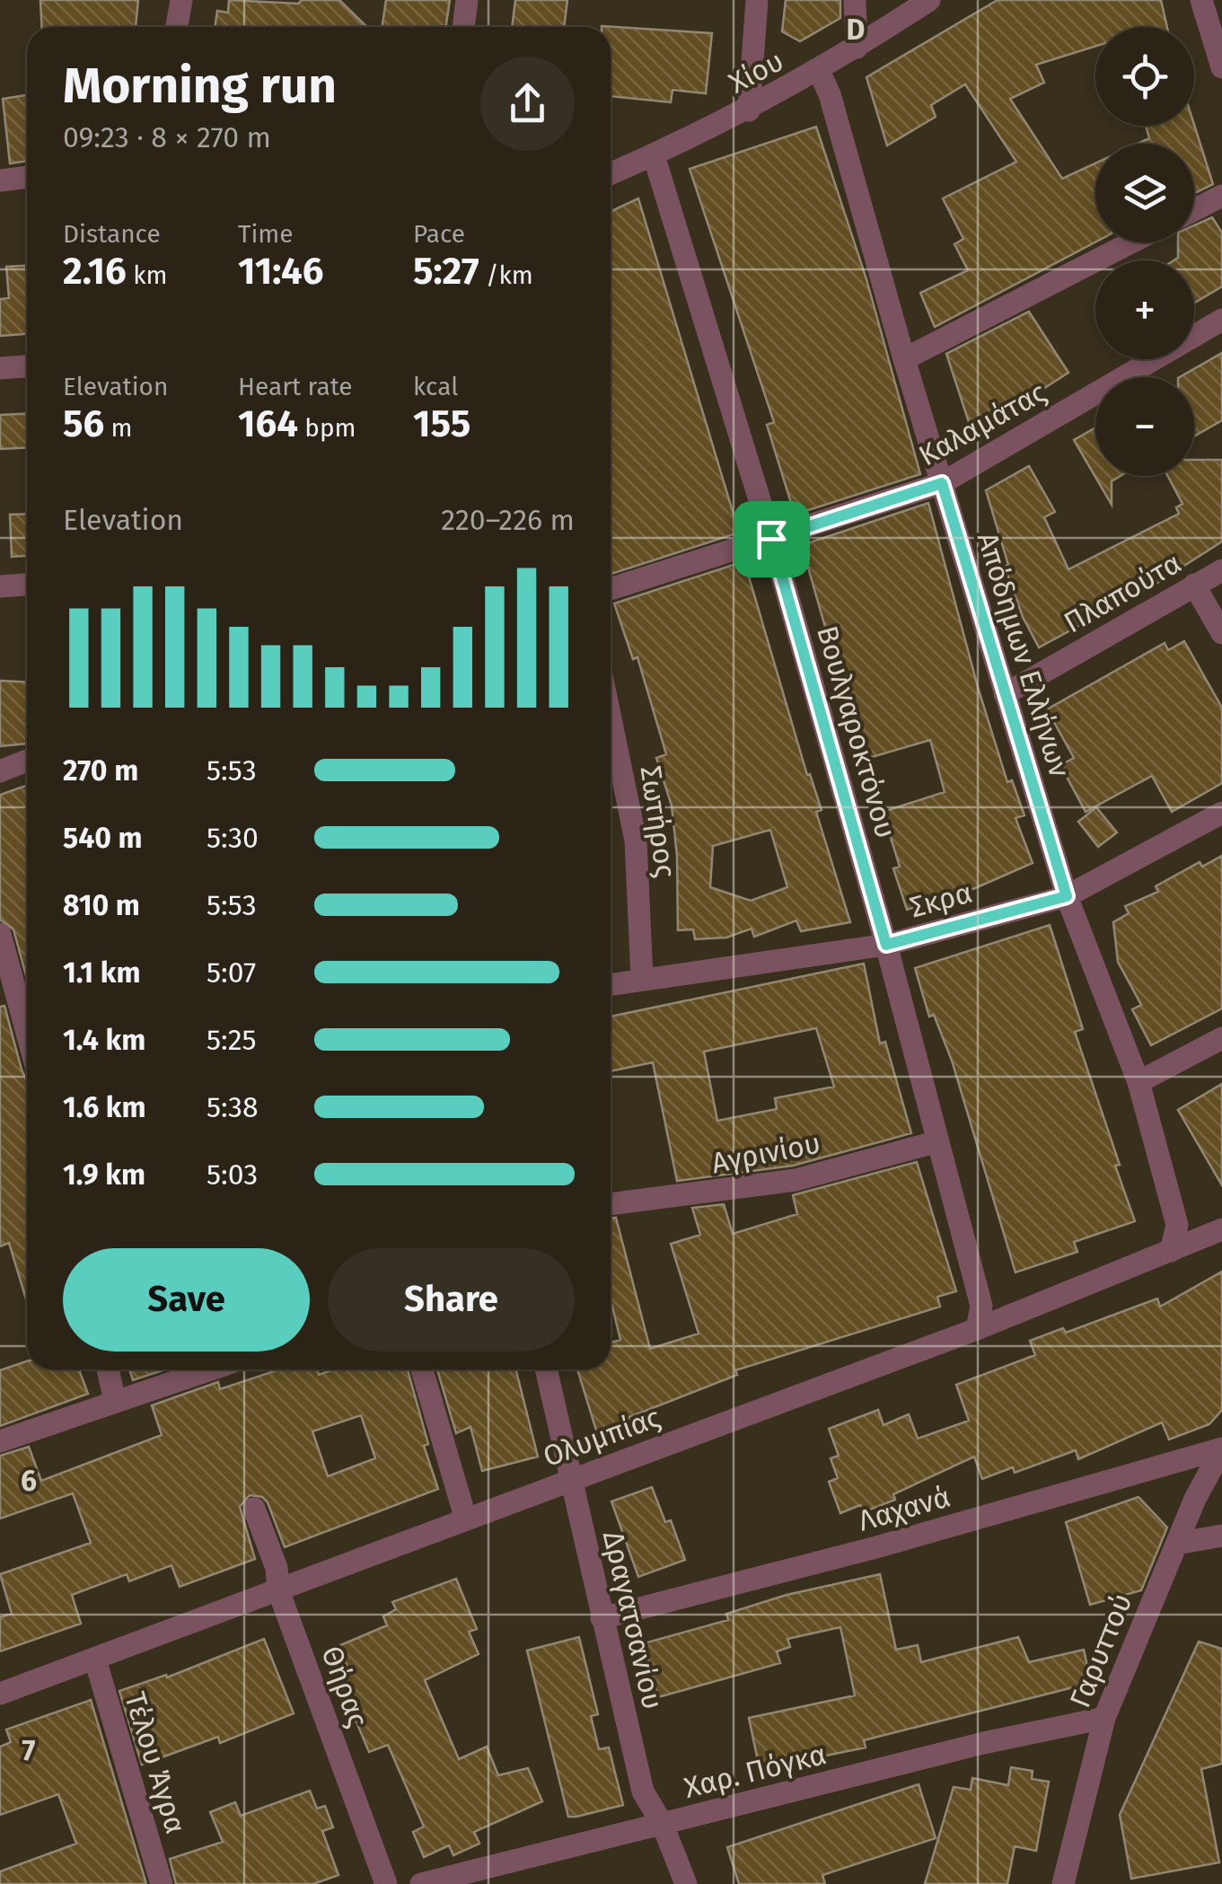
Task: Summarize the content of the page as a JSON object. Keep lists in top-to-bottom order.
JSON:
{
  "streets": {
    "street": [
      "Χίου",
      "Καλαμάτας",
      "Πλαπούτα",
      "Απόδημων Ελλήνων",
      "Βουλγαροκτόνου",
      "Σωτήρος",
      "Σκρα",
      "Αγρινίου",
      "Ολυμπίας",
      "Λαχανά",
      "Δραγατσανίου",
      "Γαρυττού",
      "Θήρας",
      "Τέλου Άγρα",
      "Χαρ. Πόγκα"
    ]
  },
  "crossings": [
    ["Χίου", "Απόδημων Ελλήνων"],
    ["Χίου", "Βουλγαροκτόνου"],
    ["Καλαμάτας", "Απόδημων Ελλήνων"],
    ["Καλαμάτας", "Βουλγαροκτόνου"],
    ["Πλαπούτα", "Απόδημων Ελλήνων"],
    ["Απόδημων Ελλήνων", "Σκρα"],
    ["Απόδημων Ελλήνων", "Ολυμπίας"],
    ["Βουλγαροκτόνου", "Σκρα"],
    ["Βουλγαροκτόνου", "Αγρινίου"],
    ["Βουλγαροκτόνου", "Ολυμπίας"],
    ["Σωτήρος", "Σκρα"],
    ["Ολυμπίας", "Δραγατσανίου"],
    ["Ολυμπίας", "Θήρας"],
    ["Ολυμπίας", "Τέλου Άγρα"],
    ["Λαχανά", "Δραγατσανίου"],
    ["Λαχανά", "Γαρυττού"],
    ["Δραγατσανίου", "Χαρ. Πόγκα"],
    ["Γαρυττού", "Χαρ. Πόγκα"]
  ],
  "page": {
    "map_buttons": ["+", "−"],
    "heading": ["Morning run", "09:23 · 8 × 270 m"],
    "stats": [
      ["Distance", "2.16 km"],
      ["Time", "11:46"],
      ["Pace", "5:27 /km"],
      ["Elevation", "56 m"],
      ["Heart rate", "164 bpm"],
      ["kcal", "155"]
    ],
    "chart": ["Elevation", "220–226 m"],
    "list": [
      {
        "name": "270 m",
        "note": "5:53"
      },
      {
        "name": "540 m",
        "note": "5:30"
      },
      {
        "name": "810 m",
        "note": "5:53"
      },
      {
        "name": "1.1 km",
        "note": "5:07"
      },
      {
        "name": "1.4 km",
        "note": "5:25"
      },
      {
        "name": "1.6 km",
        "note": "5:38"
      },
      {
        "name": "1.9 km",
        "note": "5:03"
      }
    ],
    "buttons": ["Save", "Share"]
  },
  "grid": {
    "columns": ["D"],
    "rows": ["6", "7"]
  }
}
